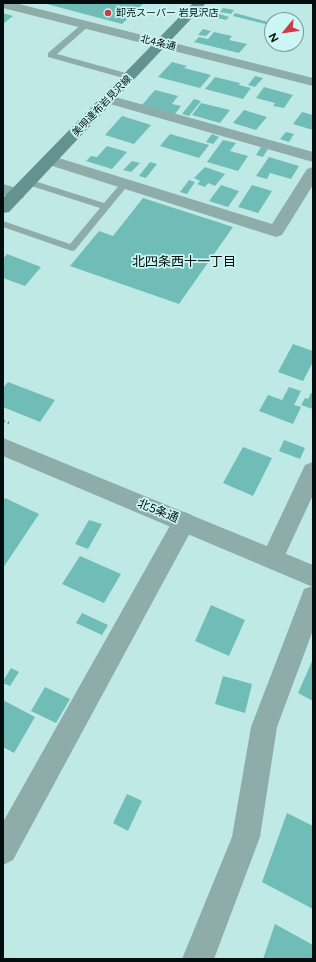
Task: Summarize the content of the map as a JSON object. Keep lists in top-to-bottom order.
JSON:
{
  "streets": {
    "main road": ["美唄達布岩見沢線"],
    "street": ["北4条通", "北5条通"]
  },
  "crossings": [
    ["北4条通", "美唄達布岩見沢線"]
  ],
  "districts": ["北四条西十一丁目"],
  "places": ["卸売スーパー 岩見沢店"],
  "north": "bottom left"
}
